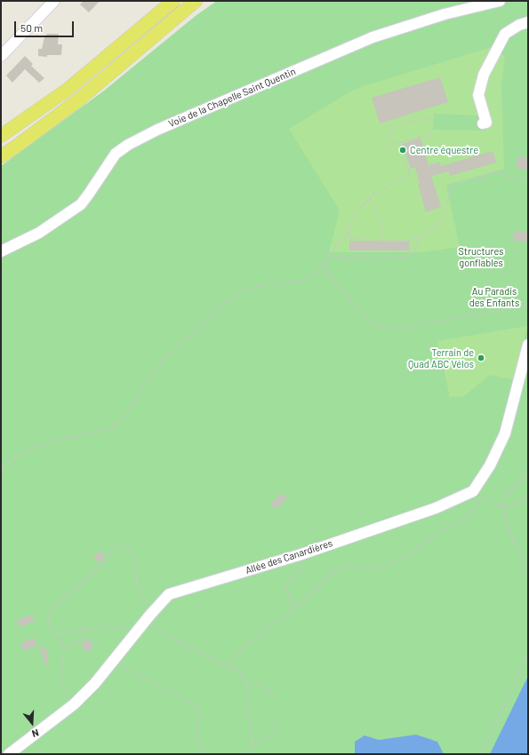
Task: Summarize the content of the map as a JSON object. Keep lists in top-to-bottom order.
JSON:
{
  "streets": {
    "street": ["Voie de la Chapelle Saint Quentin", "Allée des Canardières"]
  },
  "parks": ["Structures gonflables", "Au Paradis des Enfants"],
  "places": ["Centre équestre", "Terrain de Quad ABC Vélos"],
  "scale_bar": "50 m",
  "north": "bottom"
}
